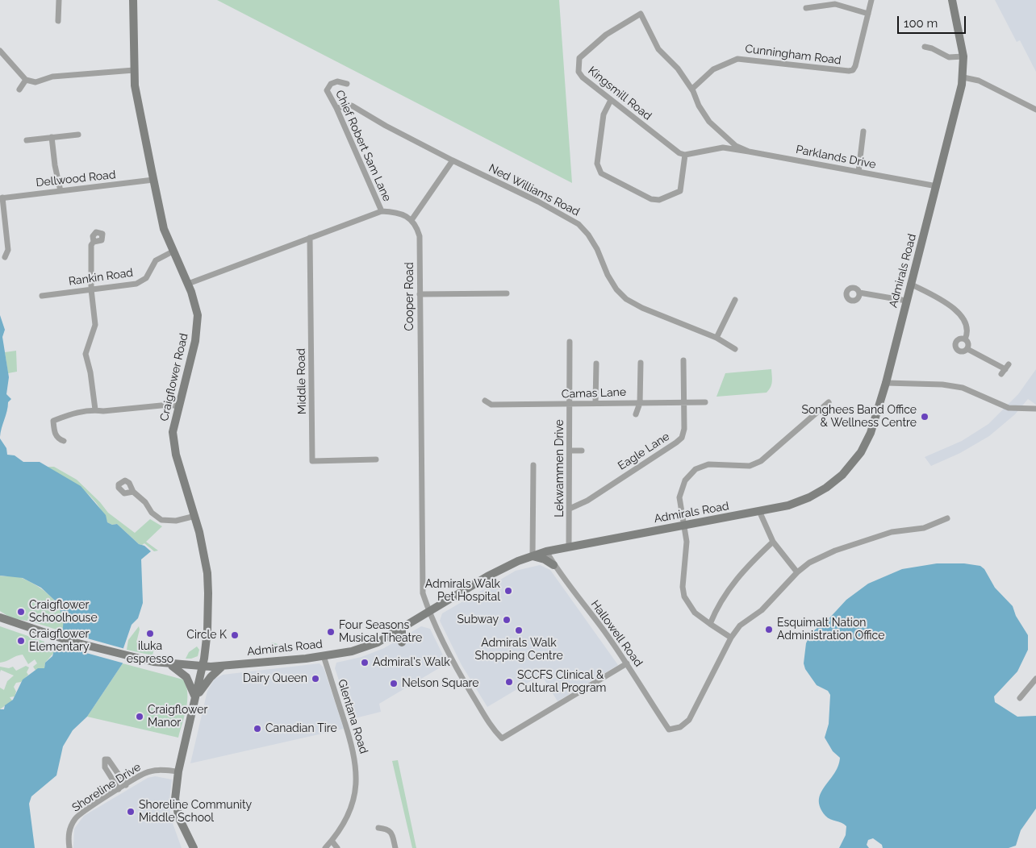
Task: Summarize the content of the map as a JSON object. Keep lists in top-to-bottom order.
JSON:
{
  "streets": {
    "main road": ["Admirals Road", "Craigflower Road"],
    "street": [
      "Cunningham Road",
      "Kingsmill Road",
      "Chief Robert Sam Lane",
      "Parklands Drive",
      "Dellwood Road",
      "Ned Williams Road",
      "Rankin Road",
      "Cooper Road",
      "Middle Road",
      "Camas Lane",
      "Eagle Lane",
      "Lekwammen Drive",
      "Hallowell Road",
      "Glentana Road",
      "Shoreline Drive"
    ]
  },
  "crossings": [
    ["Cunningham Road", "Parklands Drive"],
    ["Kingsmill Road", "Parklands Drive"],
    ["Chief Robert Sam Lane", "Ned Williams Road"],
    ["Parklands Drive", "Admirals Road"],
    ["Dellwood Road", "Craigflower Road"],
    ["Admirals Road", "Cooper Road"],
    ["Admirals Road", "Craigflower Road"],
    ["Admirals Road", "Lekwammen Drive"],
    ["Admirals Road", "Hallowell Road"],
    ["Admirals Road", "Glentana Road"],
    ["Rankin Road", "Craigflower Road"],
    ["Cooper Road", "Hallowell Road"],
    ["Craigflower Road", "Shoreline Drive"],
    ["Camas Lane", "Eagle Lane"],
    ["Camas Lane", "Lekwammen Drive"],
    ["Eagle Lane", "Lekwammen Drive"]
  ],
  "places": [
    "Songhees Band Office & Wellness Centre",
    "Admirals Walk Pet Hospital",
    "Craigflower Schoolhouse",
    "Subway",
    "Esquimalt Nation Administration Office",
    "Admirals Walk Shopping Centre",
    "Four Seasons Musical Theatre",
    "iluka espresso",
    "Circle K",
    "Craigflower Elementary",
    "Admiral's Walk",
    "Dairy Queen",
    "SCCFS Clinical & Cultural Program",
    "Nelson Square",
    "Craigflower Manor",
    "Canadian Tire",
    "Shoreline Community Middle School"
  ],
  "scale_bar": "100 m"
}
